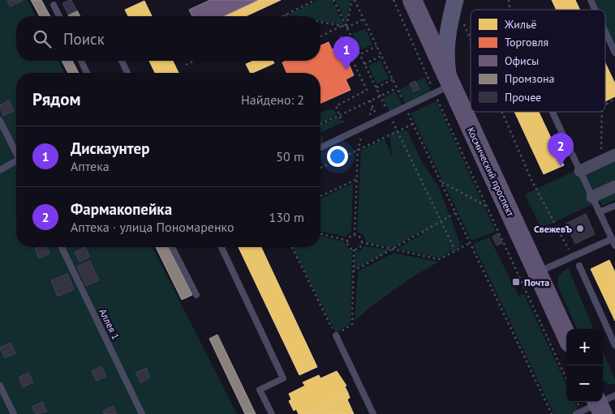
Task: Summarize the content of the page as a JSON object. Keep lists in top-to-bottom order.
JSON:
{
  "streets": {
    "main road": ["Космический проспект"],
    "lane": ["Аллея 1"]
  },
  "places": {
    "other": ["СвежевЪ"],
    "transit": ["Почта"]
  },
  "legend": [
    "Жильё",
    "Торговля",
    "Офисы",
    "Промзона",
    "Прочее"
  ],
  "page": {
    "search": "Поиск",
    "pins": ["1", "2"],
    "heading": ["Рядом", "Найдено: 2"],
    "list": [
      {
        "mark": "1",
        "name": "Дискаунтер",
        "note": "Аптека",
        "value": "50 m"
      },
      {
        "mark": "2",
        "name": "Фармакопейка",
        "note": "Аптека · улица Пономаренко",
        "value": "130 m"
      }
    ],
    "map_buttons": ["+", "−"]
  }
}
